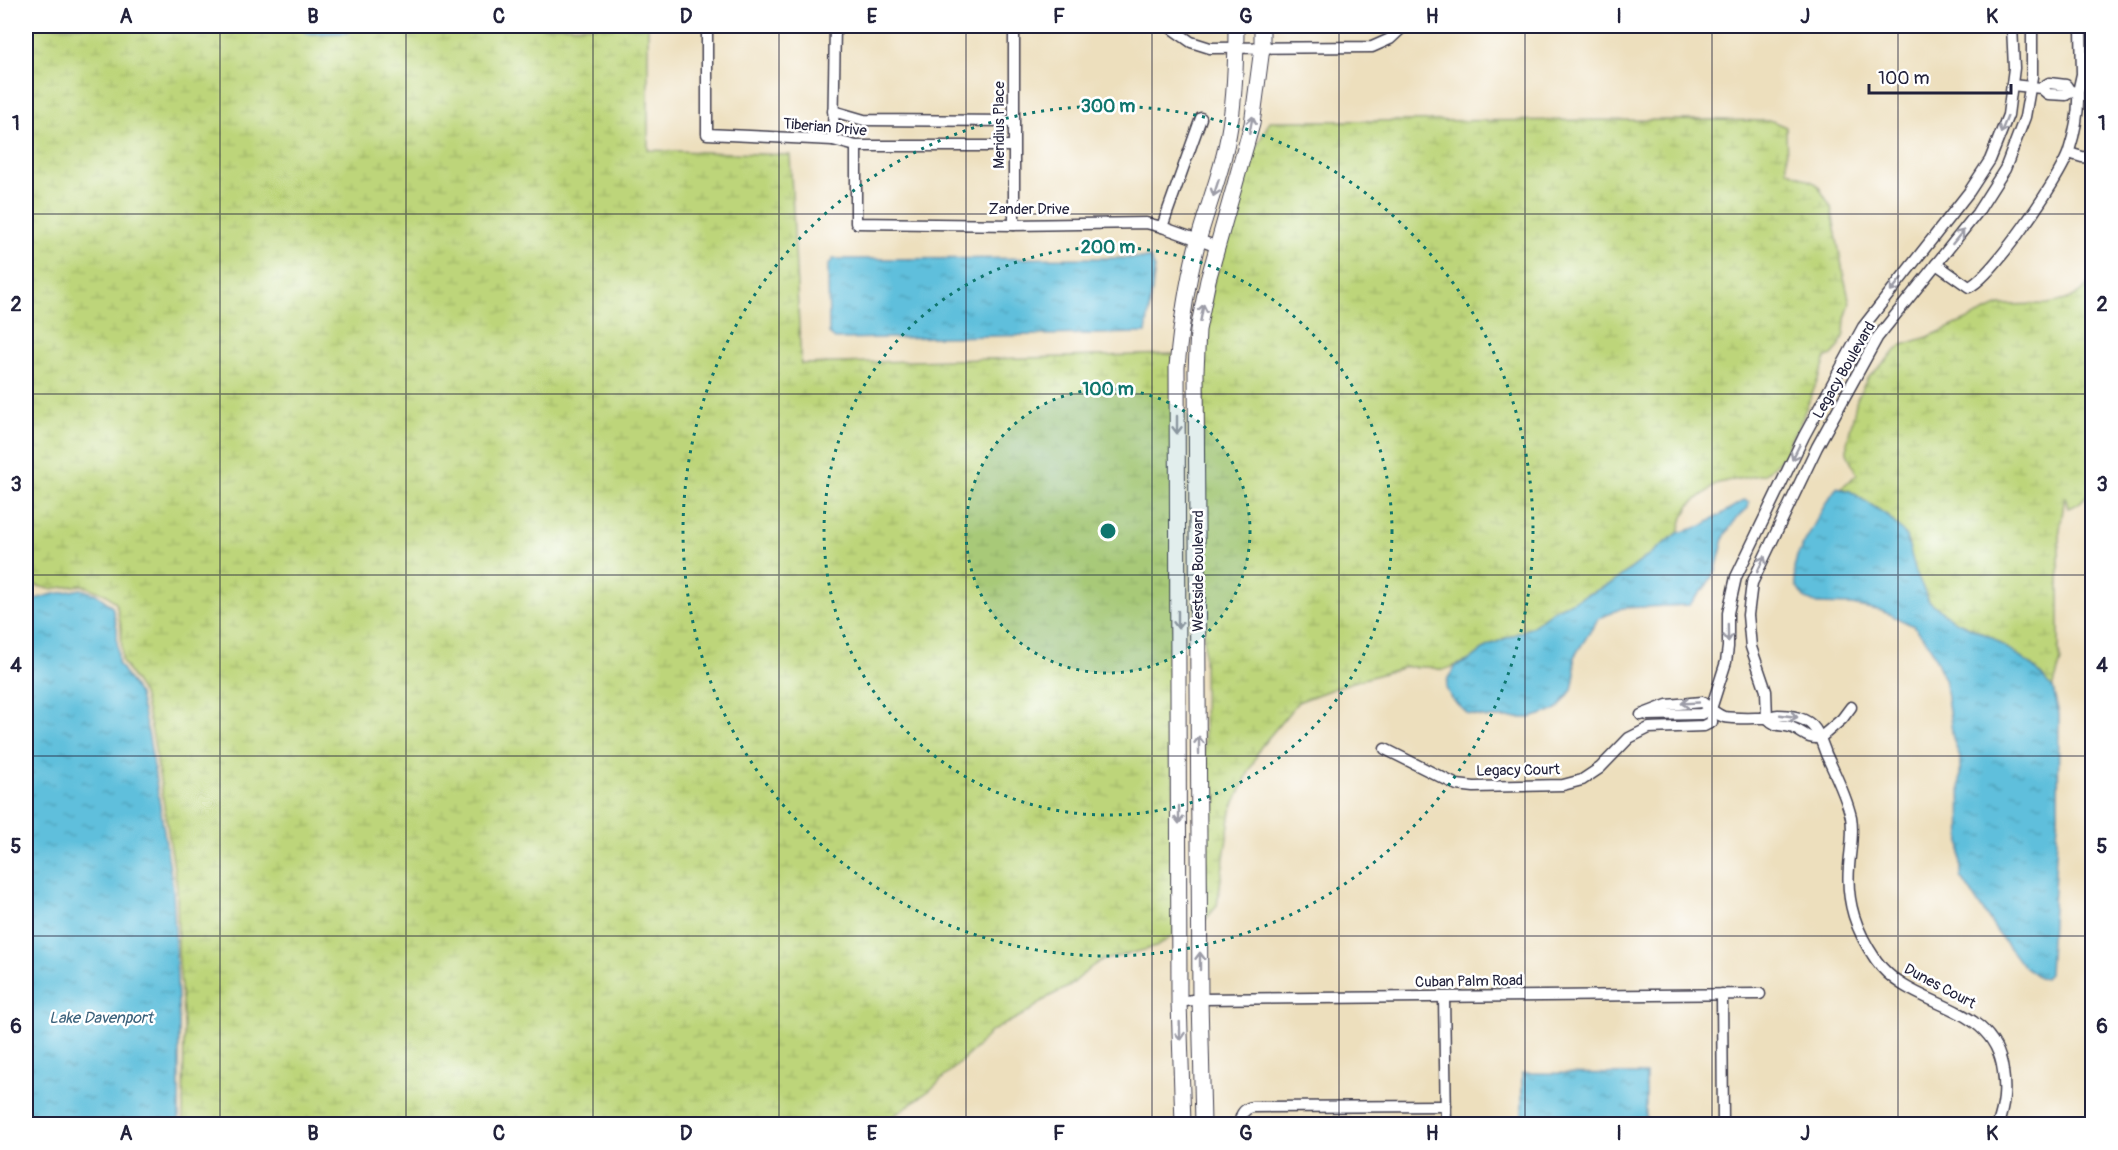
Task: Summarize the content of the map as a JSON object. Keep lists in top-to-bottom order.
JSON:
{
  "streets": {
    "street": [
      "Meridius Place",
      "Tiberian Drive",
      "Zander Drive",
      "Legacy Boulevard",
      "Westside Boulevard",
      "Legacy Court",
      "Cuban Palm Road",
      "Dunes Court"
    ]
  },
  "crossings": [
    ["Meridius Place", "Tiberian Drive"],
    ["Meridius Place", "Zander Drive"],
    ["Tiberian Drive", "Zander Drive"],
    ["Zander Drive", "Westside Boulevard"],
    ["Legacy Boulevard", "Legacy Court"],
    ["Legacy Boulevard", "Dunes Court"],
    ["Westside Boulevard", "Cuban Palm Road"],
    ["Legacy Court", "Dunes Court"]
  ],
  "water": ["Lake Davenport"],
  "scale_bar": "100 m",
  "grid": {
    "columns": [
      "A",
      "B",
      "C",
      "D",
      "E",
      "F",
      "G",
      "H",
      "I",
      "J",
      "K"
    ],
    "rows": [
      "1",
      "2",
      "3",
      "4",
      "5",
      "6"
    ]
  },
  "rings": ["300 m", "200 m", "100 m"]
}
